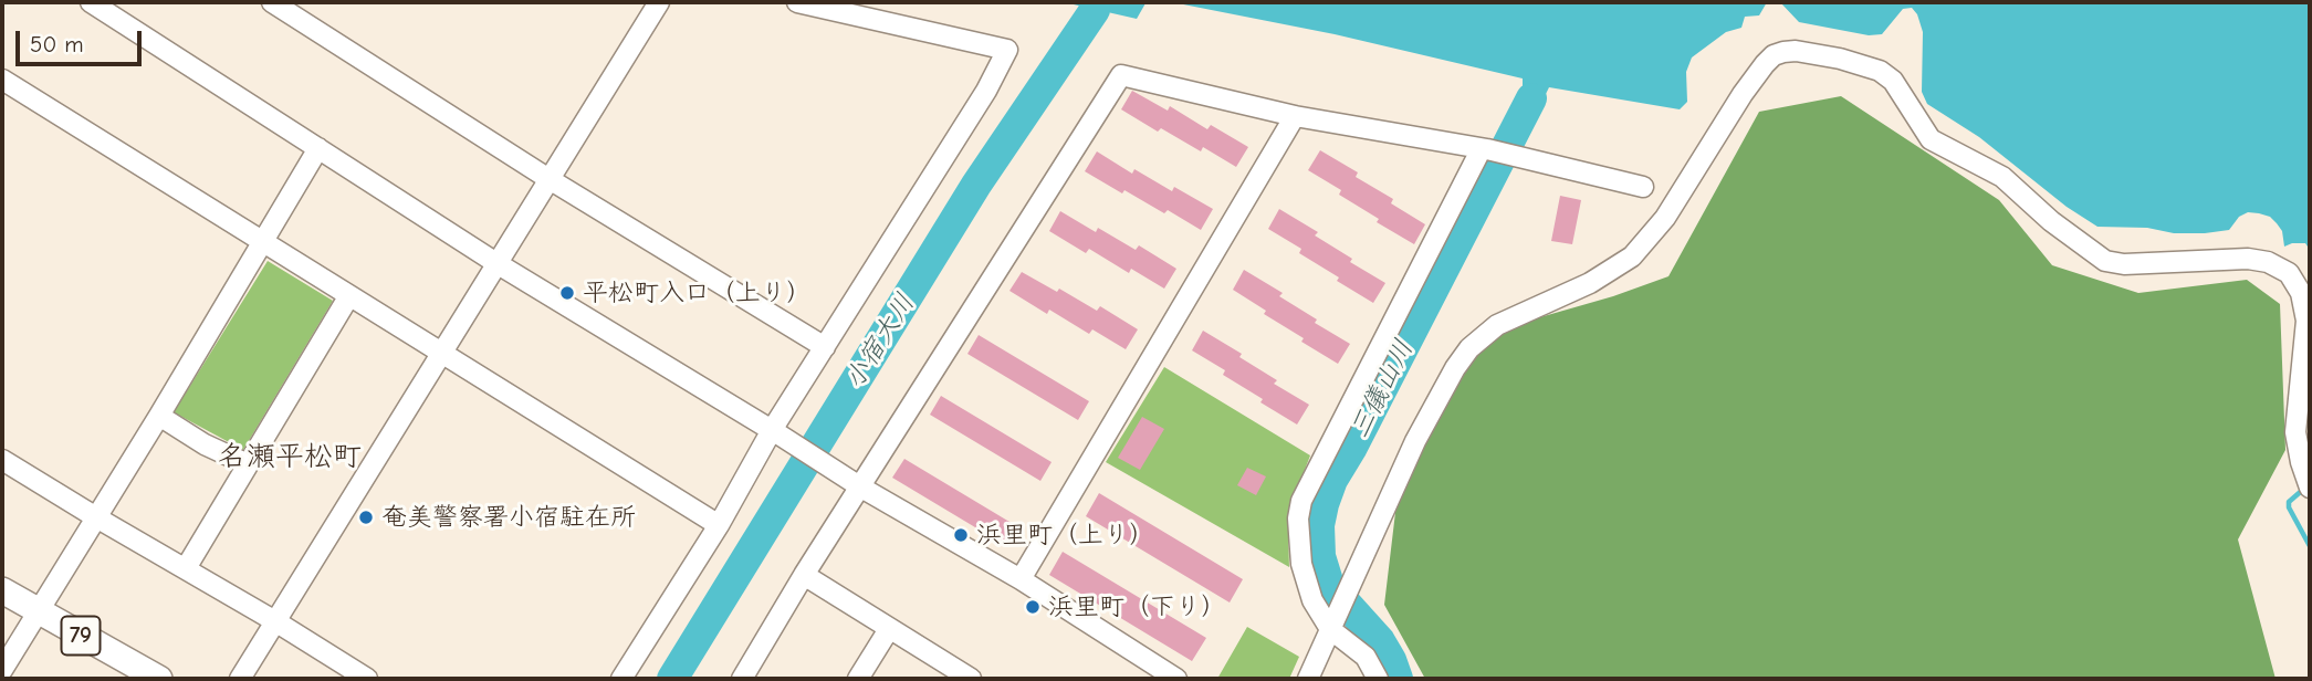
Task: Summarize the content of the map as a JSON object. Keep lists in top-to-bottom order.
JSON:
{
  "streets": {
    "main road": ["79"]
  },
  "districts": ["名瀬平松町"],
  "water": ["小宿大川", "三儀山川"],
  "places": [
    "平松町入口（上り）",
    "奄美警察署小宿駐在所",
    "浜里町（上り）",
    "浜里町（下り）"
  ],
  "scale_bar": "50 m"
}
